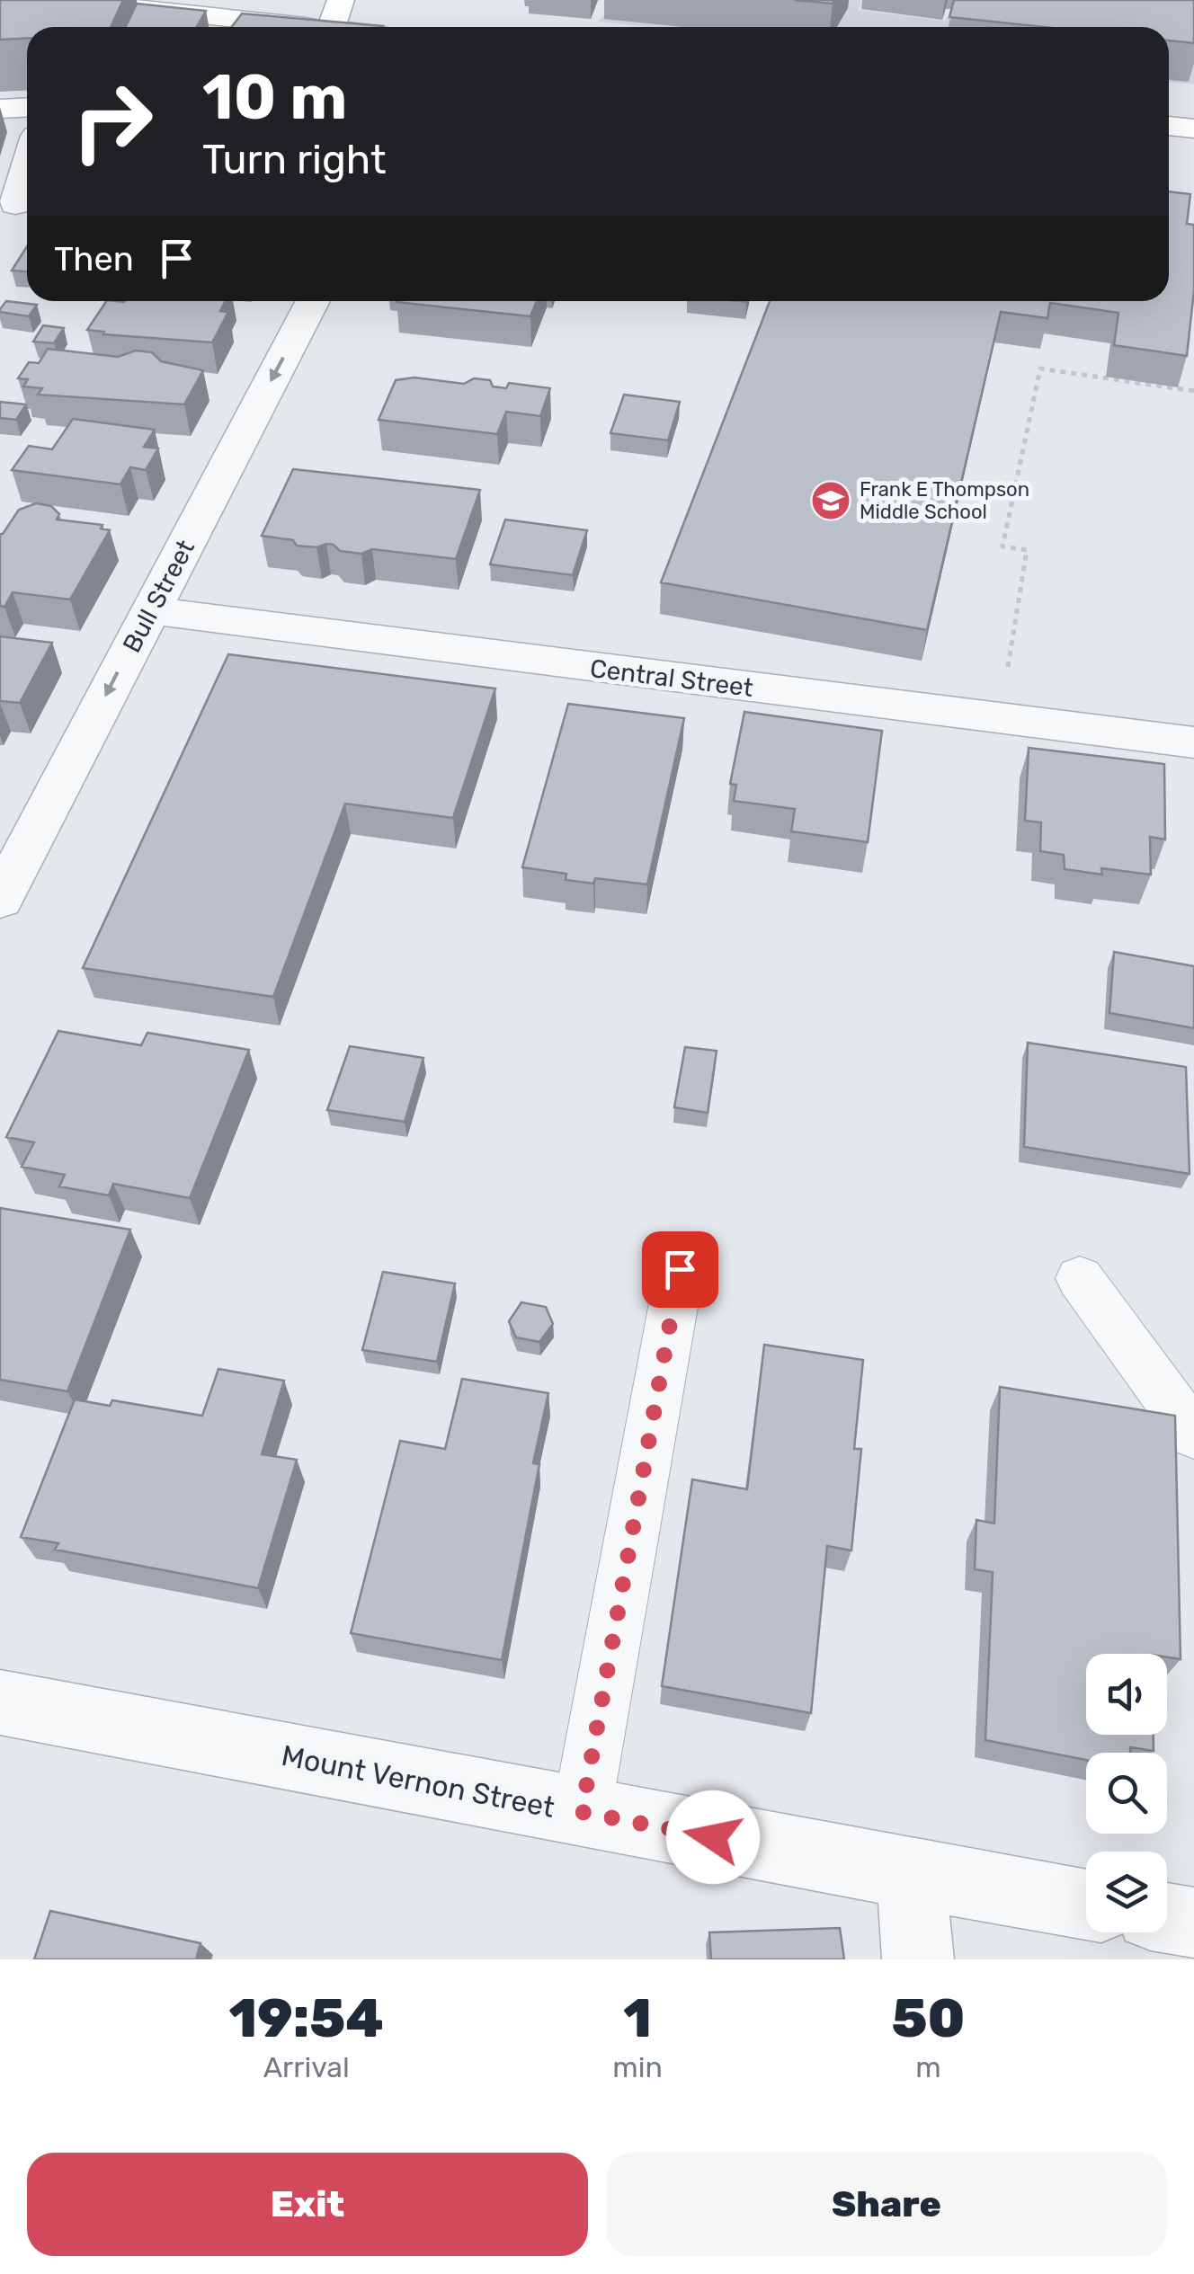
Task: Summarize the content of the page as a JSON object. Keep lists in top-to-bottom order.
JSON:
{
  "streets": {
    "street": ["Bull Street", "Central Street", "Mount Vernon Street"]
  },
  "crossings": [
    ["Bull Street", "Central Street"]
  ],
  "one_way": ["Bull Street"],
  "places": {
    "school or university": ["Frank E Thompson Middle School"]
  },
  "page": {
    "turn": ["10 m", "Turn right"],
    "then": "Then",
    "eta": [
      "19:54",
      "Arrival",
      "1",
      "min",
      "50",
      "m"
    ],
    "buttons": ["Exit", "Share"]
  }
}
